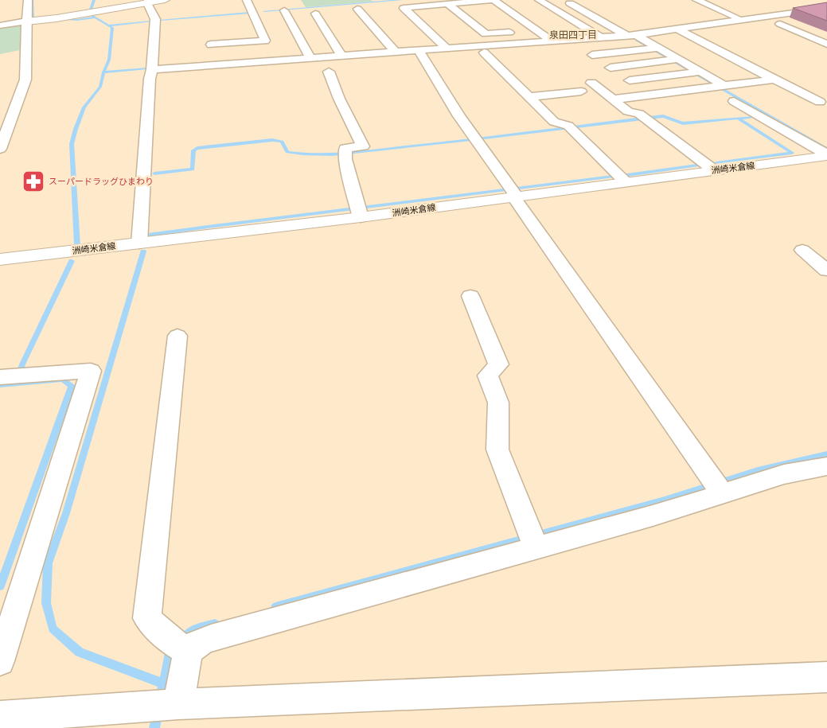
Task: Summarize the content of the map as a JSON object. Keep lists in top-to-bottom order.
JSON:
{
  "streets": {
    "main road": ["洲崎米倉線"]
  },
  "districts": ["泉田四丁目"],
  "places": {
    "pharmacy": ["スーパードラッグひまわり"]
  }
}
